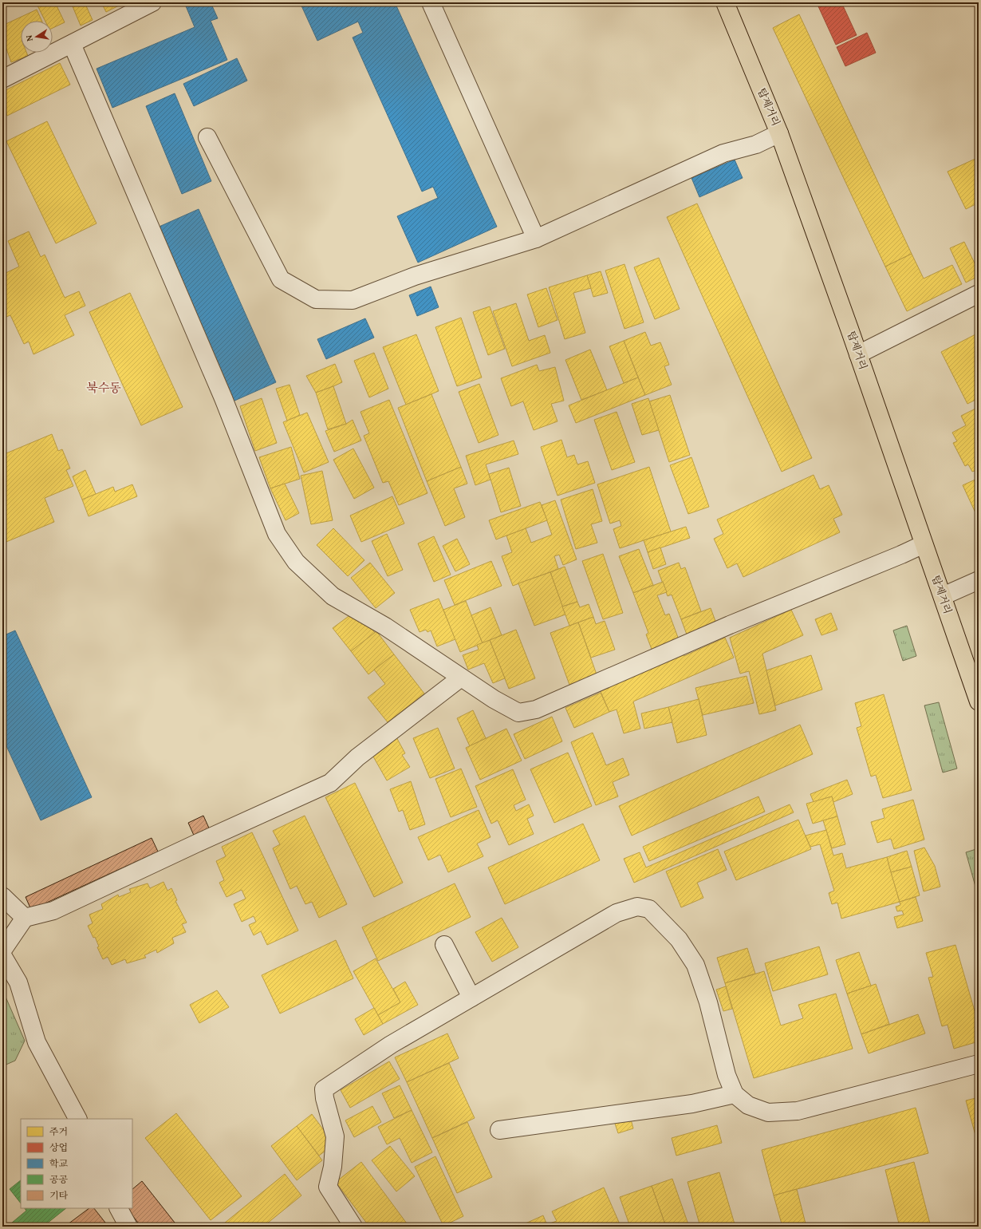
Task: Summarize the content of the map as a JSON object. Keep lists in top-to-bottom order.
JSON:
{
  "streets": {
    "main road": ["탑제거리"]
  },
  "districts": ["북수동"],
  "legend": [
    "주거",
    "상업",
    "학교",
    "공공",
    "기타"
  ],
  "north": "left"
}
